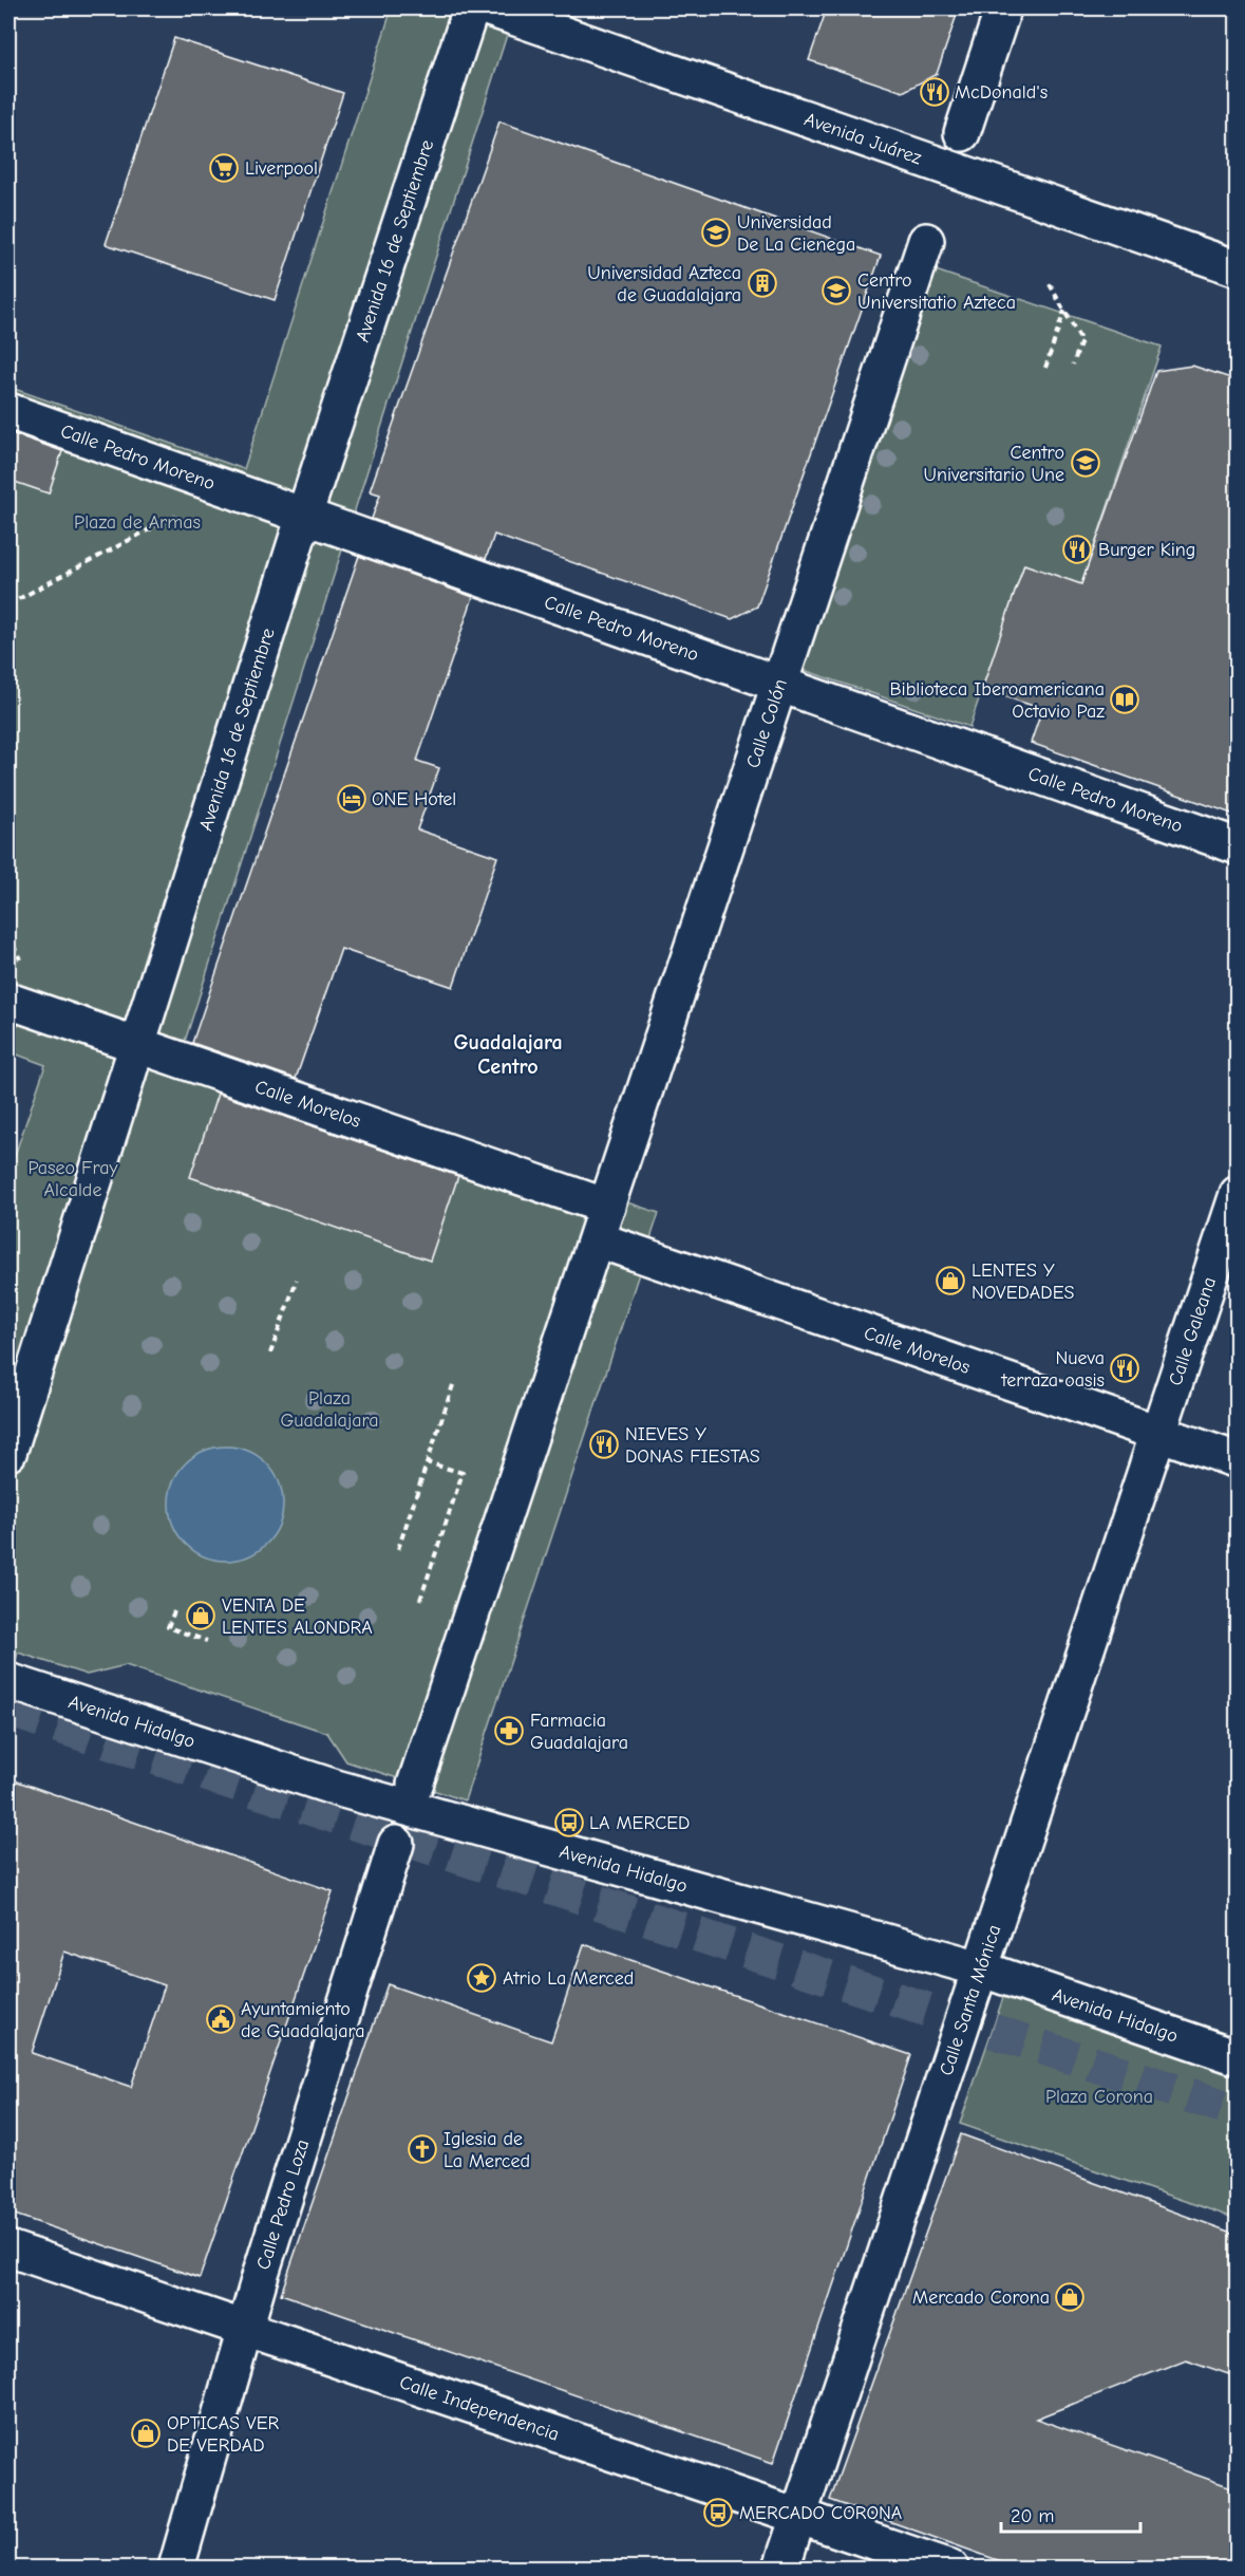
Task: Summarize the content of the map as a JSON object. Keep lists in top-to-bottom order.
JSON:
{
  "streets": {
    "street": [
      "Avenida Juárez",
      "Avenida 16 de Septiembre",
      "Calle Pedro Moreno",
      "Calle Colón",
      "Calle Morelos",
      "Calle Galeana",
      "Avenida Hidalgo",
      "Calle Santa Mónica",
      "Calle Pedro Loza",
      "Calle Independencia"
    ]
  },
  "crossings": [
    ["Avenida Juárez", "Avenida 16 de Septiembre"],
    ["Avenida 16 de Septiembre", "Calle Pedro Moreno"],
    ["Avenida 16 de Septiembre", "Calle Morelos"],
    ["Calle Pedro Moreno", "Calle Colón"],
    ["Calle Colón", "Calle Morelos"],
    ["Calle Morelos", "Calle Galeana"],
    ["Calle Morelos", "Calle Santa Mónica"],
    ["Calle Galeana", "Calle Santa Mónica"],
    ["Avenida Hidalgo", "Calle Santa Mónica"],
    ["Calle Santa Mónica", "Calle Independencia"],
    ["Calle Pedro Loza", "Calle Independencia"]
  ],
  "districts": ["Guadalajara Centro"],
  "parks": [
    "Plaza de Armas",
    "Paseo Fray Alcalde",
    "Plaza Guadalajara",
    "Plaza Corona"
  ],
  "places": {
    "restaurant": [
      "McDonald's",
      "Burger King",
      "Nueva terraza oasis",
      "NIEVES Y DONAS FIESTAS"
    ],
    "supermarket": ["Liverpool"],
    "school or university": ["Universidad De La Cienega", "Centro Universitatio Azteca", "Centro Universitario Une"],
    "building": ["Universidad Azteca de Guadalajara"],
    "library": ["Biblioteca Iberoamericana Octavio Paz"],
    "hotel": ["ONE Hotel"],
    "shop": [
      "LENTES Y NOVEDADES",
      "VENTA DE LENTES ALONDRA",
      "Mercado Corona",
      "OPTICAS VER DE VERDAD"
    ],
    "pharmacy": ["Farmacia Guadalajara"],
    "bus stop": ["LA MERCED", "MERCADO CORONA"],
    "place": ["Atrio La Merced"],
    "public building": ["Ayuntamiento de Guadalajara"],
    "church": ["Iglesia de La Merced"]
  },
  "scale_bar": "20 m"
}
